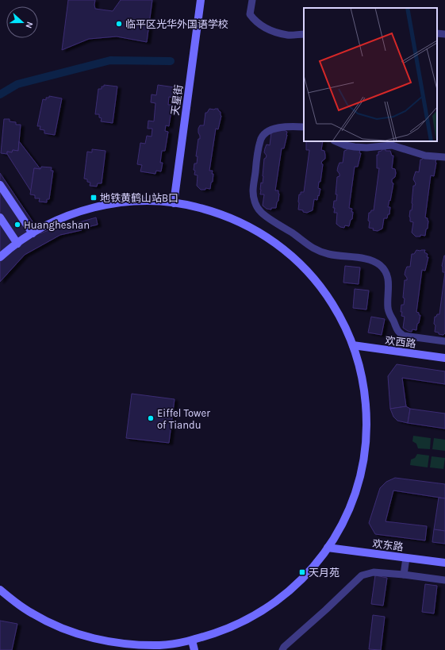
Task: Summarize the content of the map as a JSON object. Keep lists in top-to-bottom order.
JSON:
{
  "streets": {
    "main road": ["天星街", "欢西路", "欢东路"]
  },
  "places": {
    "other": ["临平区光华外国语学校", "Huangheshan", "Eiffel Tower of Tiandu"],
    "transit": ["地铁黄鹤山站B口", "天月苑"]
  },
  "north": "right"
}
